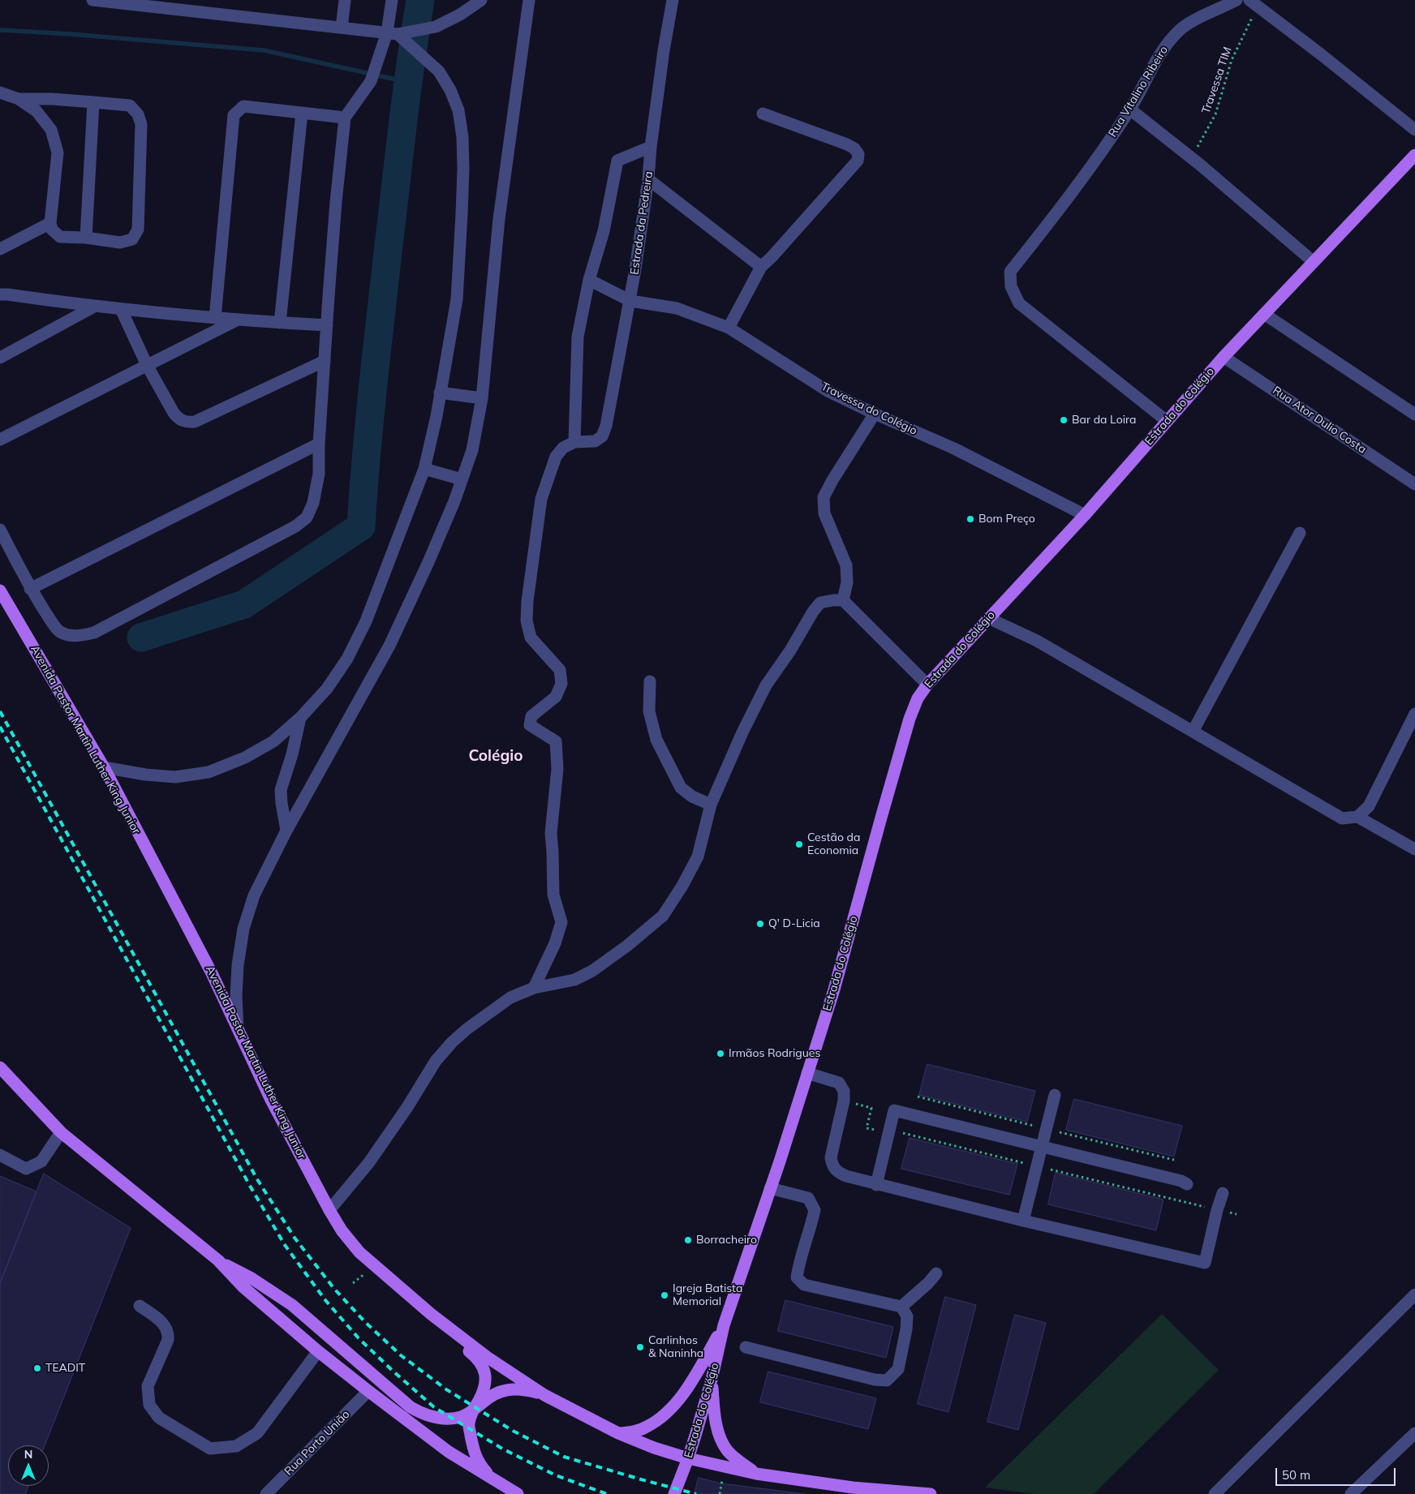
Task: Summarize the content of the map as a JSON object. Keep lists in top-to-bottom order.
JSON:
{
  "streets": {
    "main road": ["Estrada do Colégio", "Avenida Pastor Martin Luther King Junior"],
    "street": [
      "Rua Vitalino Ribeiro",
      "Estrada da Pedreira",
      "Travessa do Colégio",
      "Rua Ator Dulio Costa",
      "Rua Porto União"
    ],
    "path": ["Travessa TIM"]
  },
  "crossings": [
    ["Rua Vitalino Ribeiro", "Estrada do Colégio"],
    ["Estrada da Pedreira", "Travessa do Colégio"],
    ["Estrada do Colégio", "Travessa do Colégio"],
    ["Estrada do Colégio", "Rua Ator Dulio Costa"],
    ["Estrada do Colégio", "Avenida Pastor Martin Luther King Junior"]
  ],
  "districts": ["Colégio"],
  "places": [
    "Bar da Loira",
    "Bom Preço",
    "Cestão da Economia",
    "Q' D-Licia",
    "Irmãos Rodrigues",
    "Borracheiro",
    "Igreja Batista Memorial",
    "Carlinhos & Naninha",
    "TEADIT"
  ],
  "scale_bar": "50 m",
  "north": "top"
}
